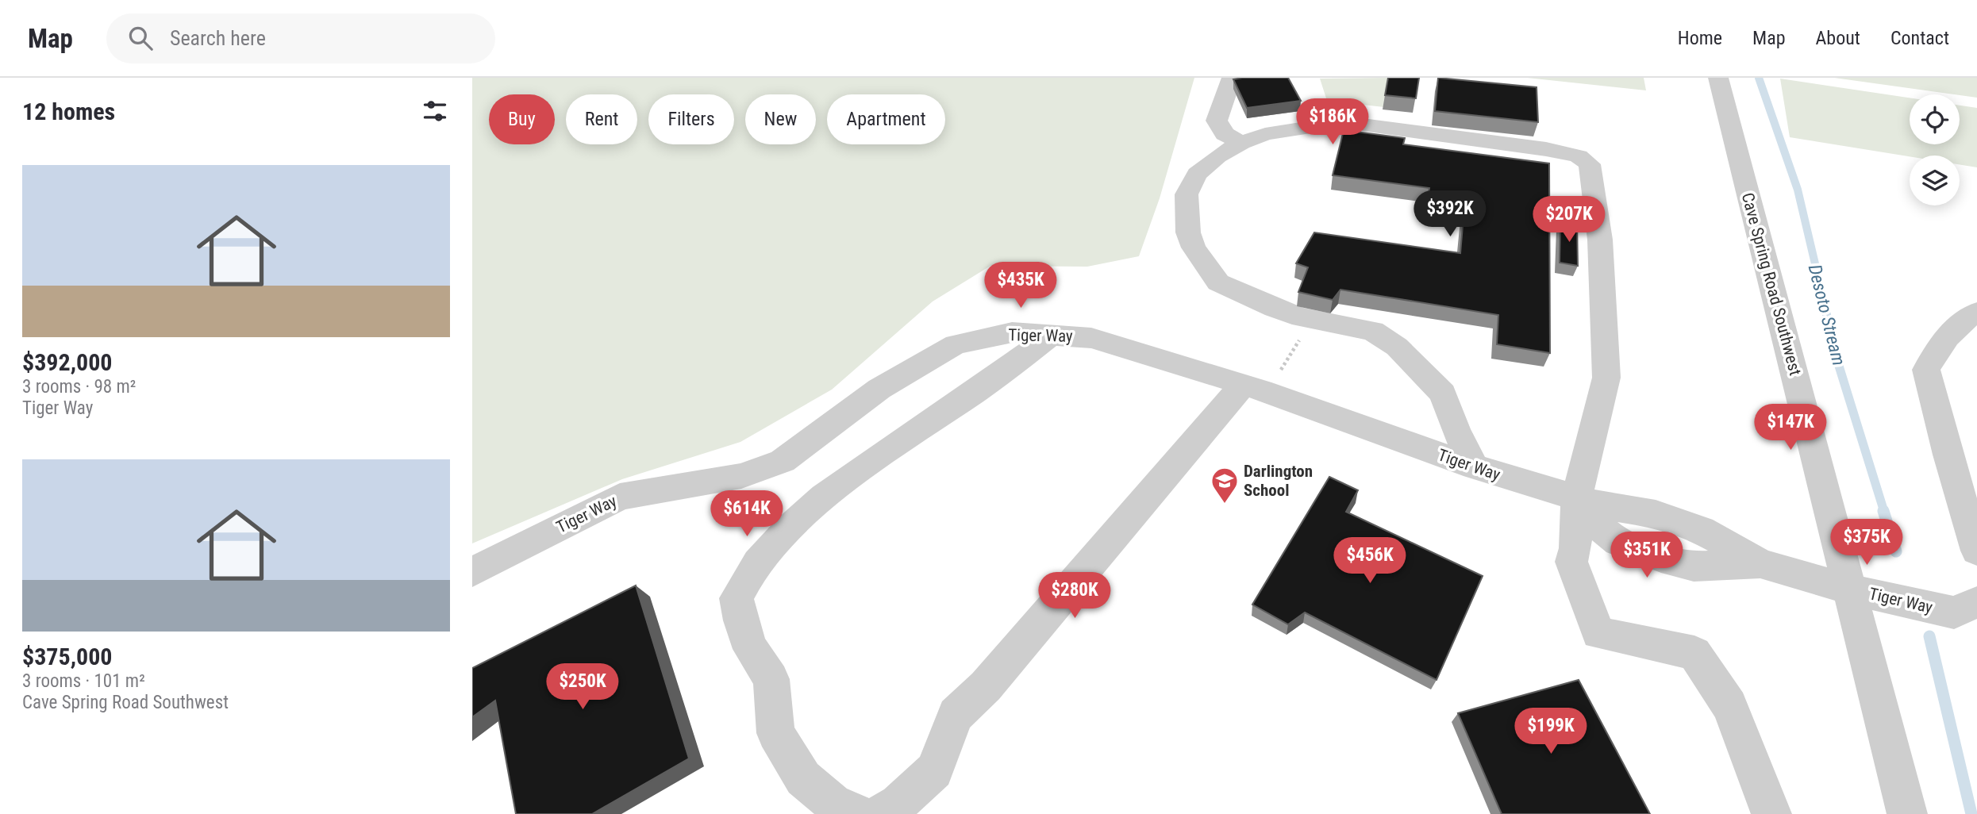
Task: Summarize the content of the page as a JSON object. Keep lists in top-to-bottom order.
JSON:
{
  "streets": {
    "street": ["Cave Spring Road Southwest", "Tiger Way"]
  },
  "crossings": [
    ["Cave Spring Road Southwest", "Tiger Way"]
  ],
  "water": ["Desoto Stream"],
  "places": {
    "school or university": ["Darlington School"]
  },
  "page": {
    "header": "Map",
    "search": "Search here",
    "nav": [
      "Home",
      "Map",
      "About",
      "Contact"
    ],
    "heading": "12 homes",
    "chip": [
      "Buy",
      "Rent",
      "Filters",
      "New",
      "Apartment"
    ],
    "price": [
      "$186K",
      "$392K",
      "$207K",
      "$435K",
      "$147K",
      "$614K",
      "$375K",
      "$351K",
      "$456K",
      "$280K",
      "$250K",
      "$199K"
    ],
    "list": [
      {
        "name": "$392,000",
        "note": "3 rooms · 98 m² · Tiger Way"
      },
      {
        "name": "$375,000",
        "note": "3 rooms · 101 m² · Cave Spring Road Southwest"
      }
    ]
  }
}
